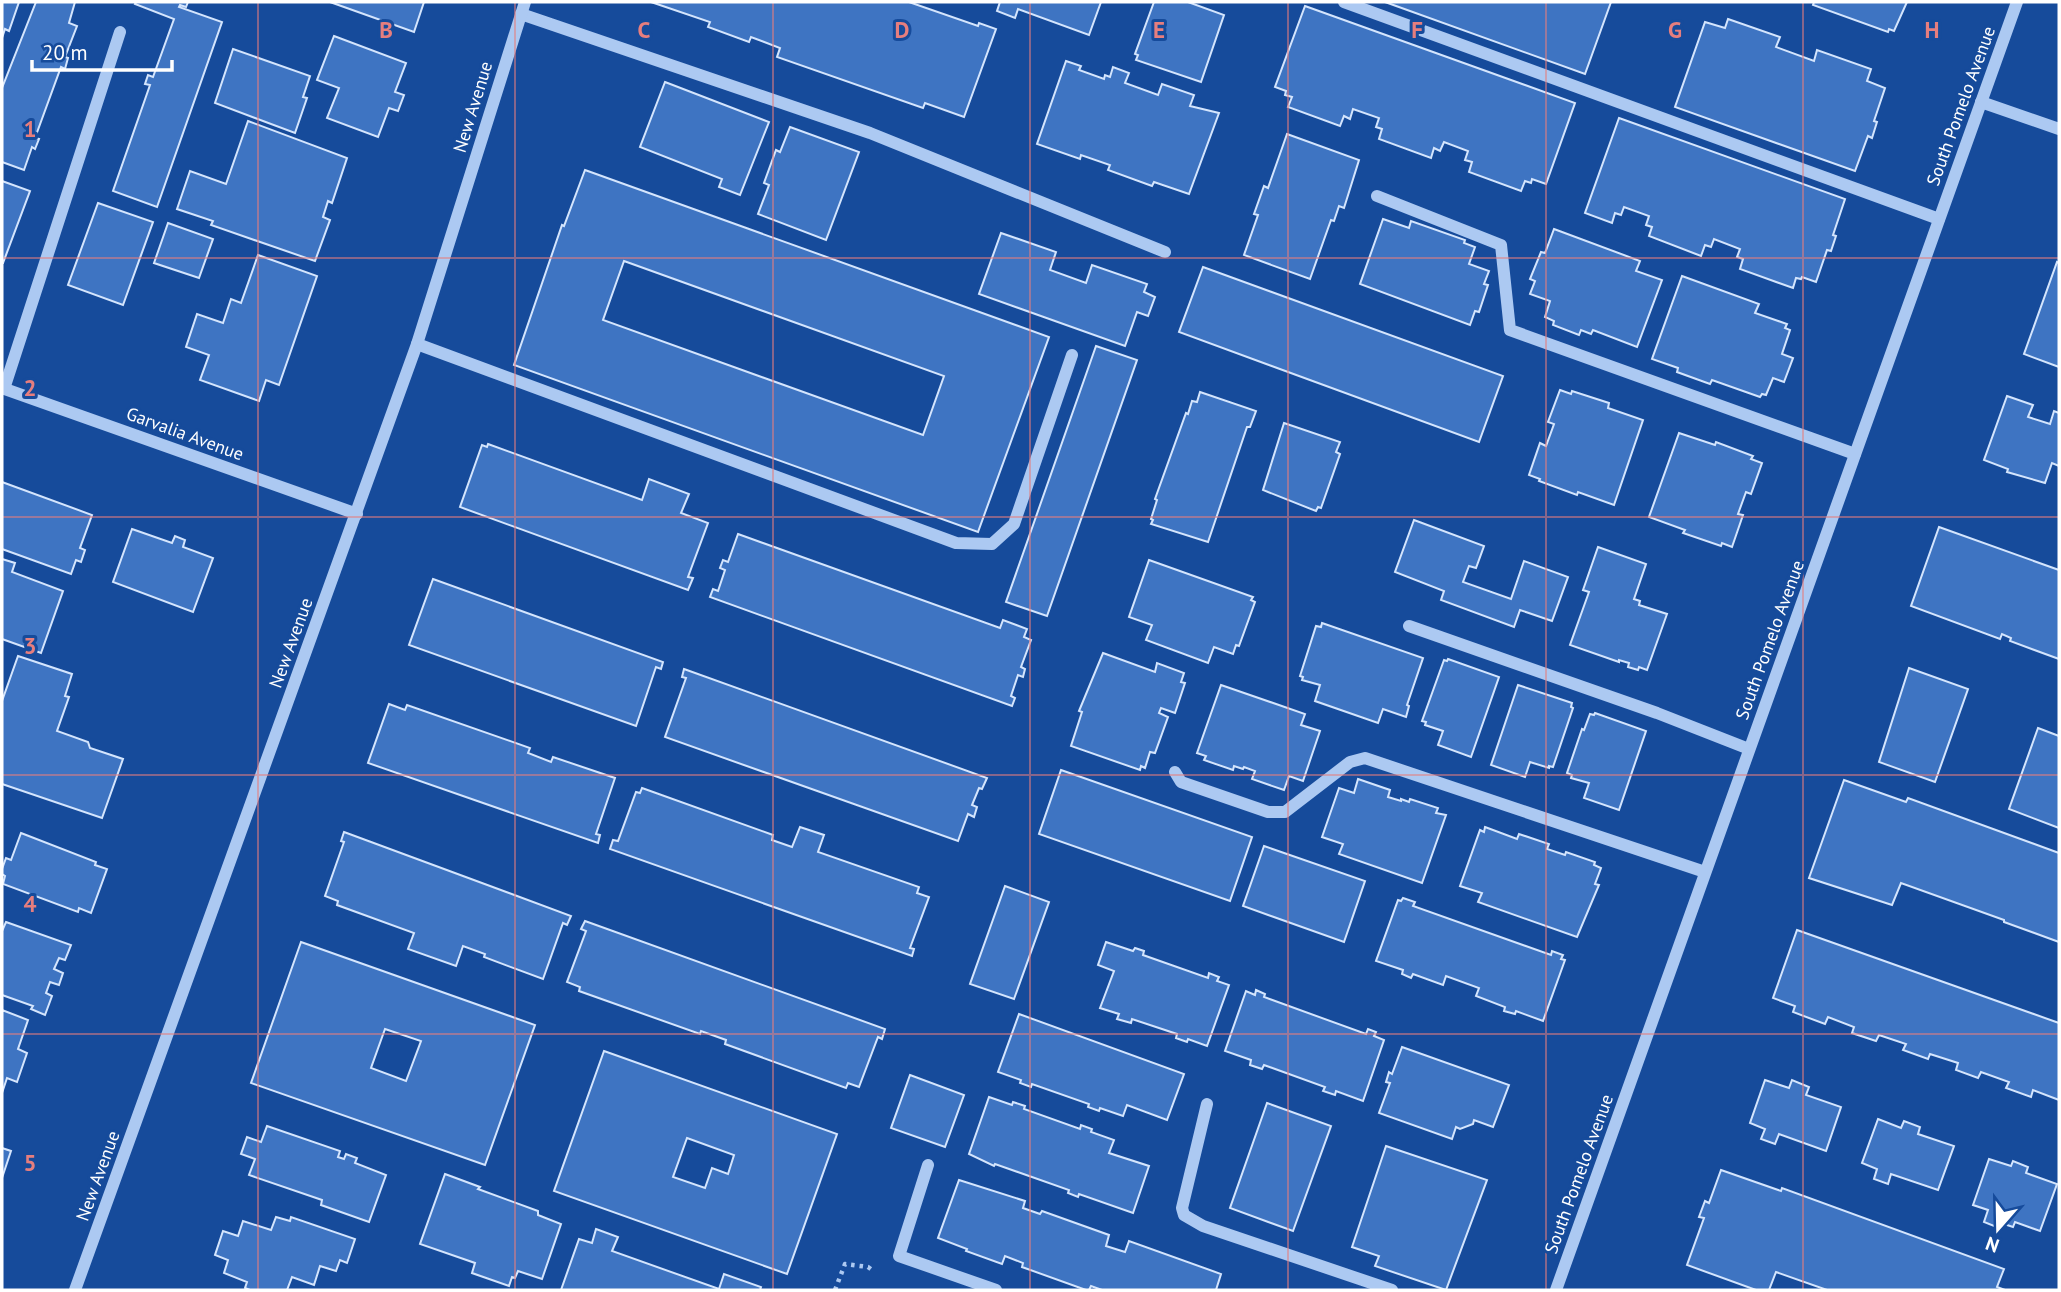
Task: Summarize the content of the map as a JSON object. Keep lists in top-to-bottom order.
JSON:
{
  "streets": {
    "street": ["South Pomelo Avenue", "New Avenue", "Garvalia Avenue"]
  },
  "crossings": [
    ["New Avenue", "Garvalia Avenue"]
  ],
  "scale_bar": "20 m",
  "north": "bottom",
  "grid": {
    "columns": [
      "B",
      "C",
      "D",
      "E",
      "F",
      "G",
      "H"
    ],
    "rows": [
      "1",
      "2",
      "3",
      "4",
      "5"
    ]
  }
}
